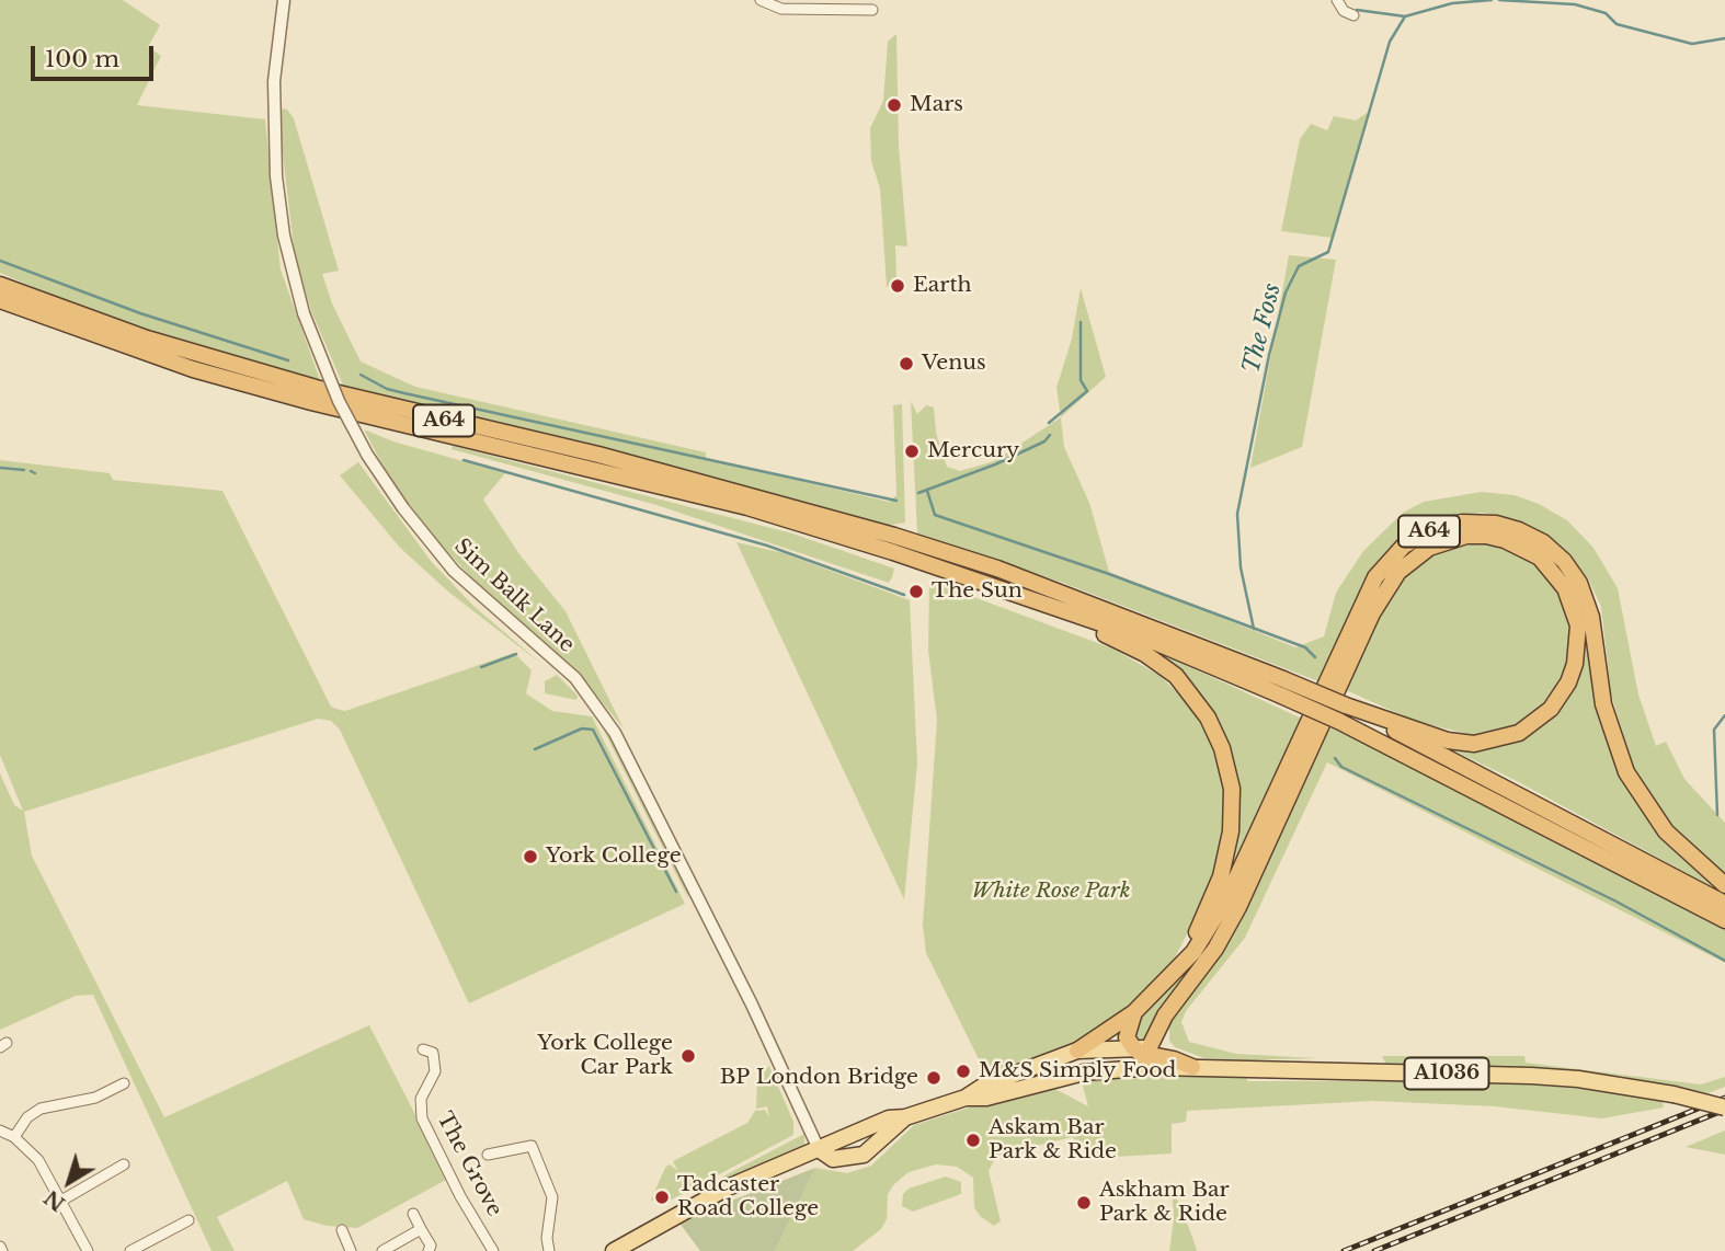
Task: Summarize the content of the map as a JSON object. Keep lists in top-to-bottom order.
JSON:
{
  "streets": {
    "highway": ["A64"],
    "main road": ["A1036"],
    "street": ["Sim Balk Lane", "The Grove"]
  },
  "crossings": [
    ["A64", "A1036"],
    ["Sim Balk Lane", "A1036"]
  ],
  "water": ["The Foss"],
  "parks": ["White Rose Park"],
  "places": [
    "Mars",
    "Earth",
    "Venus",
    "Mercury",
    "The Sun",
    "York College",
    "York College Car Park",
    "M&S Simply Food",
    "BP London Bridge",
    "Askam Bar Park & Ride",
    "Tadcaster Road College",
    "Askham Bar Park & Ride"
  ],
  "scale_bar": "100 m",
  "north": "bottom left"
}
